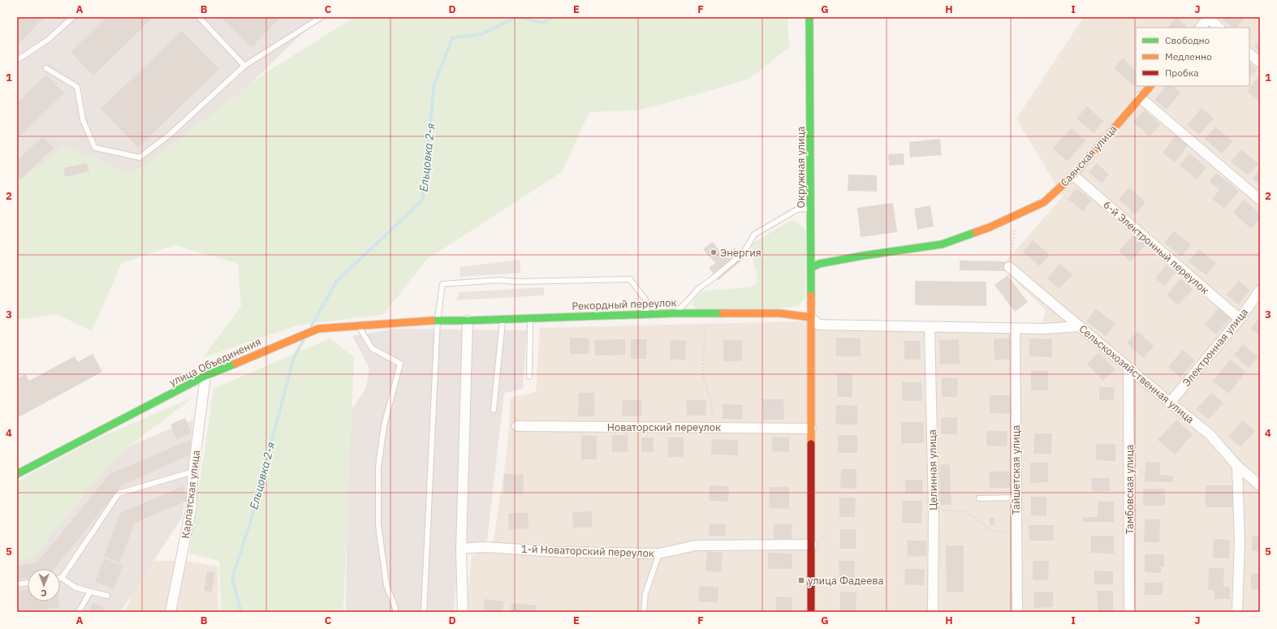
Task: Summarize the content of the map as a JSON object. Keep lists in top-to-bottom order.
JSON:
{
  "streets": {
    "main road": [
      "Саянская улица",
      "Окружная улица",
      "Рекордный переулок",
      "улица Объединения"
    ],
    "street": [
      "6-й Электронный переулок",
      "Электронная улица",
      "Сельскохозяйственная улица",
      "Новаторский переулок",
      "Целинная улица",
      "Тайшетская улица",
      "Тамбовская улица",
      "Карпатская улица",
      "1-й Новаторский переулок"
    ]
  },
  "crossings": [
    ["Саянская улица", "Окружная улица"],
    ["Саянская улица", "6-й Электронный переулок"],
    ["Окружная улица", "Рекордный переулок"],
    ["6-й Электронный переулок", "Электронная улица"],
    ["Рекордный переулок", "улица Объединения"],
    ["Электронная улица", "Сельскохозяйственная улица"],
    ["улица Объединения", "Карпатская улица"],
    ["Сельскохозяйственная улица", "Тамбовская улица"]
  ],
  "water": ["Ельцовка 2-я"],
  "places": {
    "other": ["Энергия"],
    "transit": ["улица Фадеева"]
  },
  "legend": ["Свободно", "Медленно", "Пробка"],
  "north": "bottom",
  "grid": {
    "columns": [
      "A",
      "B",
      "C",
      "D",
      "E",
      "F",
      "G",
      "H",
      "I",
      "J"
    ],
    "rows": [
      "1",
      "2",
      "3",
      "4",
      "5"
    ]
  }
}
